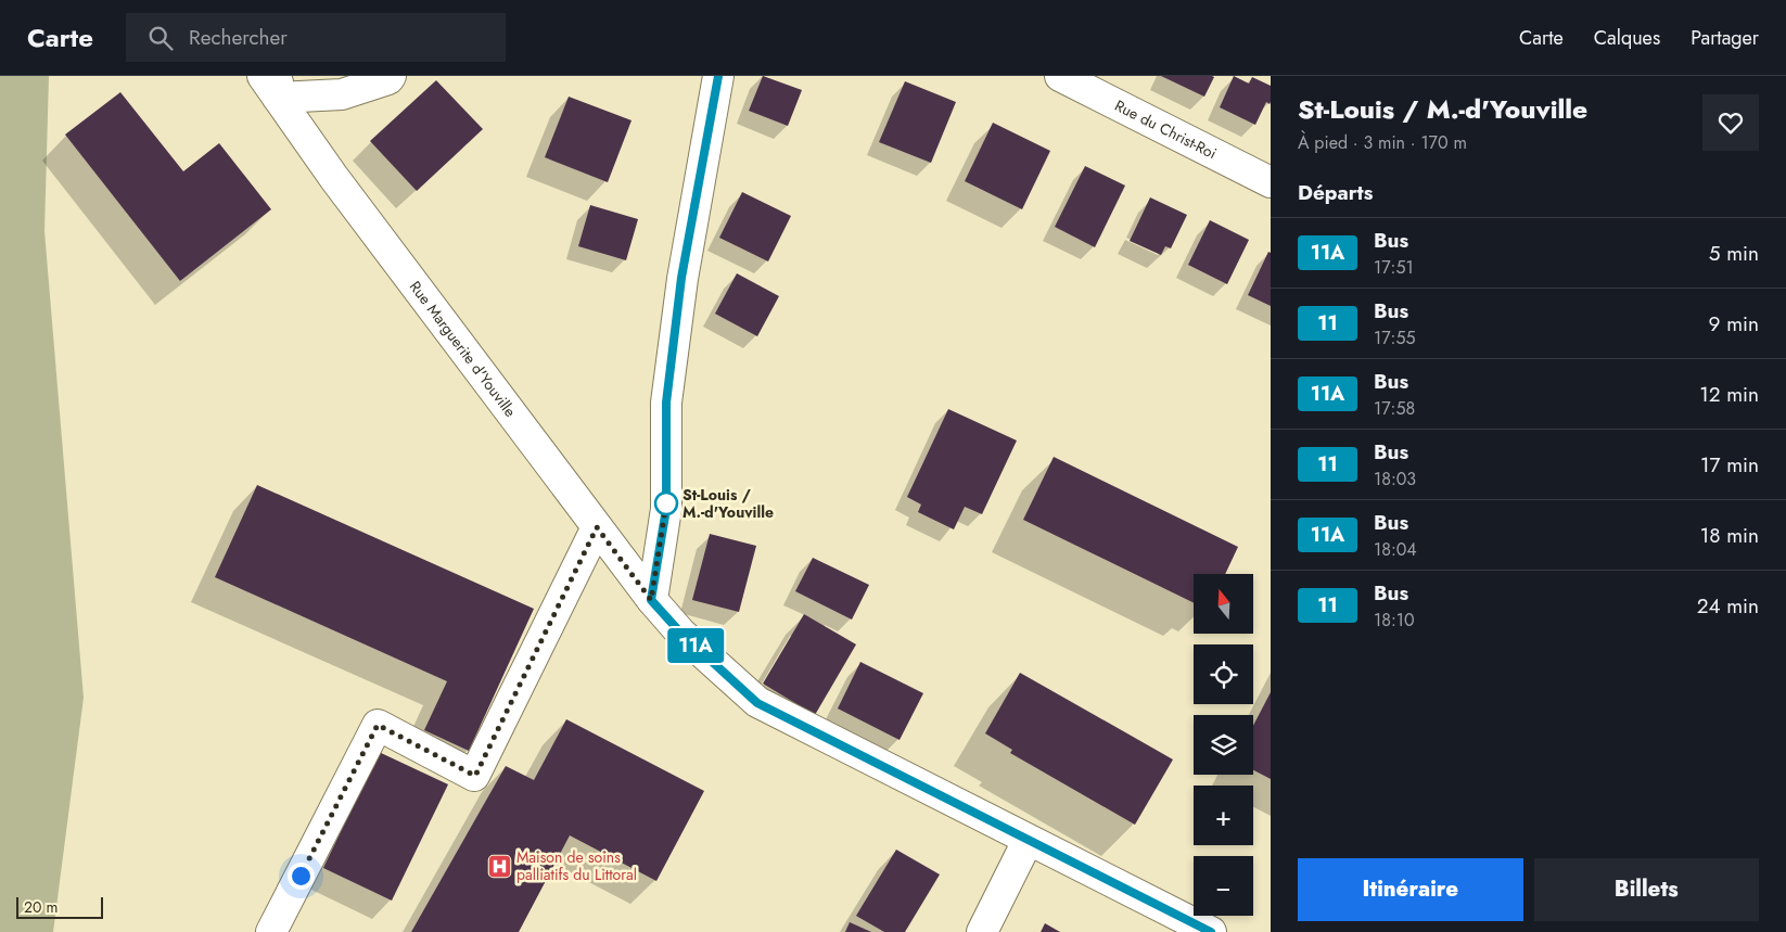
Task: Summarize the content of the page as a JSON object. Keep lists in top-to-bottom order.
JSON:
{
  "streets": {
    "street": ["Rue du Christ-Roi", "Rue Marguerite d'Youville"]
  },
  "places": {
    "other": ["St-Louis / M.-d'Youville"],
    "hospital": ["Maison de soins palliatifs du Littoral"]
  },
  "lines": ["bus line 11A"],
  "scale_bar": "20 m",
  "north": "top",
  "page": {
    "header": "Carte",
    "search": "Rechercher",
    "nav": ["Carte", "Calques", "Partager"],
    "on_map": "11A",
    "heading": [
      ["St-Louis / M.-d'Youville", "À pied · 3 min · 170 m"],
      "Départs"
    ],
    "list": [
      {
        "mark": "11A",
        "name": "Bus",
        "note": "17:51",
        "value": "5 min"
      },
      {
        "mark": "11",
        "name": "Bus",
        "note": "17:55",
        "value": "9 min"
      },
      {
        "mark": "11A",
        "name": "Bus",
        "note": "17:58",
        "value": "12 min"
      },
      {
        "mark": "11",
        "name": "Bus",
        "note": "18:03",
        "value": "17 min"
      },
      {
        "mark": "11A",
        "name": "Bus",
        "note": "18:04",
        "value": "18 min"
      },
      {
        "mark": "11",
        "name": "Bus",
        "note": "18:10",
        "value": "24 min"
      }
    ],
    "map_buttons": ["+", "−"],
    "buttons": ["Itinéraire", "Billets"],
    "scale": "20 m"
  }
}
